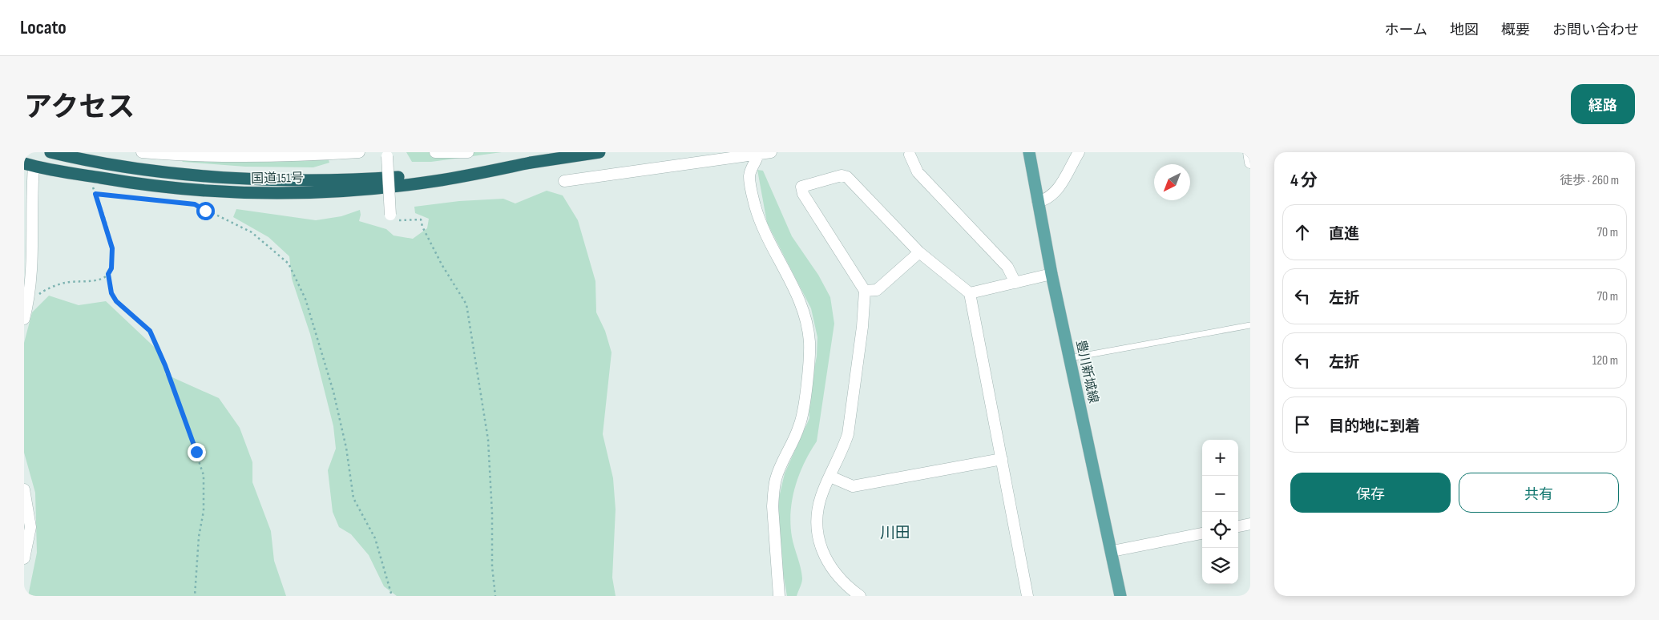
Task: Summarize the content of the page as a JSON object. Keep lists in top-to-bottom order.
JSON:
{
  "streets": {
    "highway": ["国道151号"],
    "main road": ["豊川新城線"]
  },
  "districts": ["川田"],
  "north": "bottom left",
  "page": {
    "header": "Locato",
    "nav": [
      "ホーム",
      "地図",
      "概要",
      "お問い合わせ"
    ],
    "title": "アクセス",
    "buttons": [
      "経路",
      ["保存", "共有"]
    ],
    "heading": ["4 分", "徒歩 · 260 m"],
    "list": [
      ["直進", "70 m"],
      ["左折", "70 m"],
      ["左折", "120 m"],
      "目的地に到着"
    ],
    "map_buttons": ["+", "−"]
  }
}
